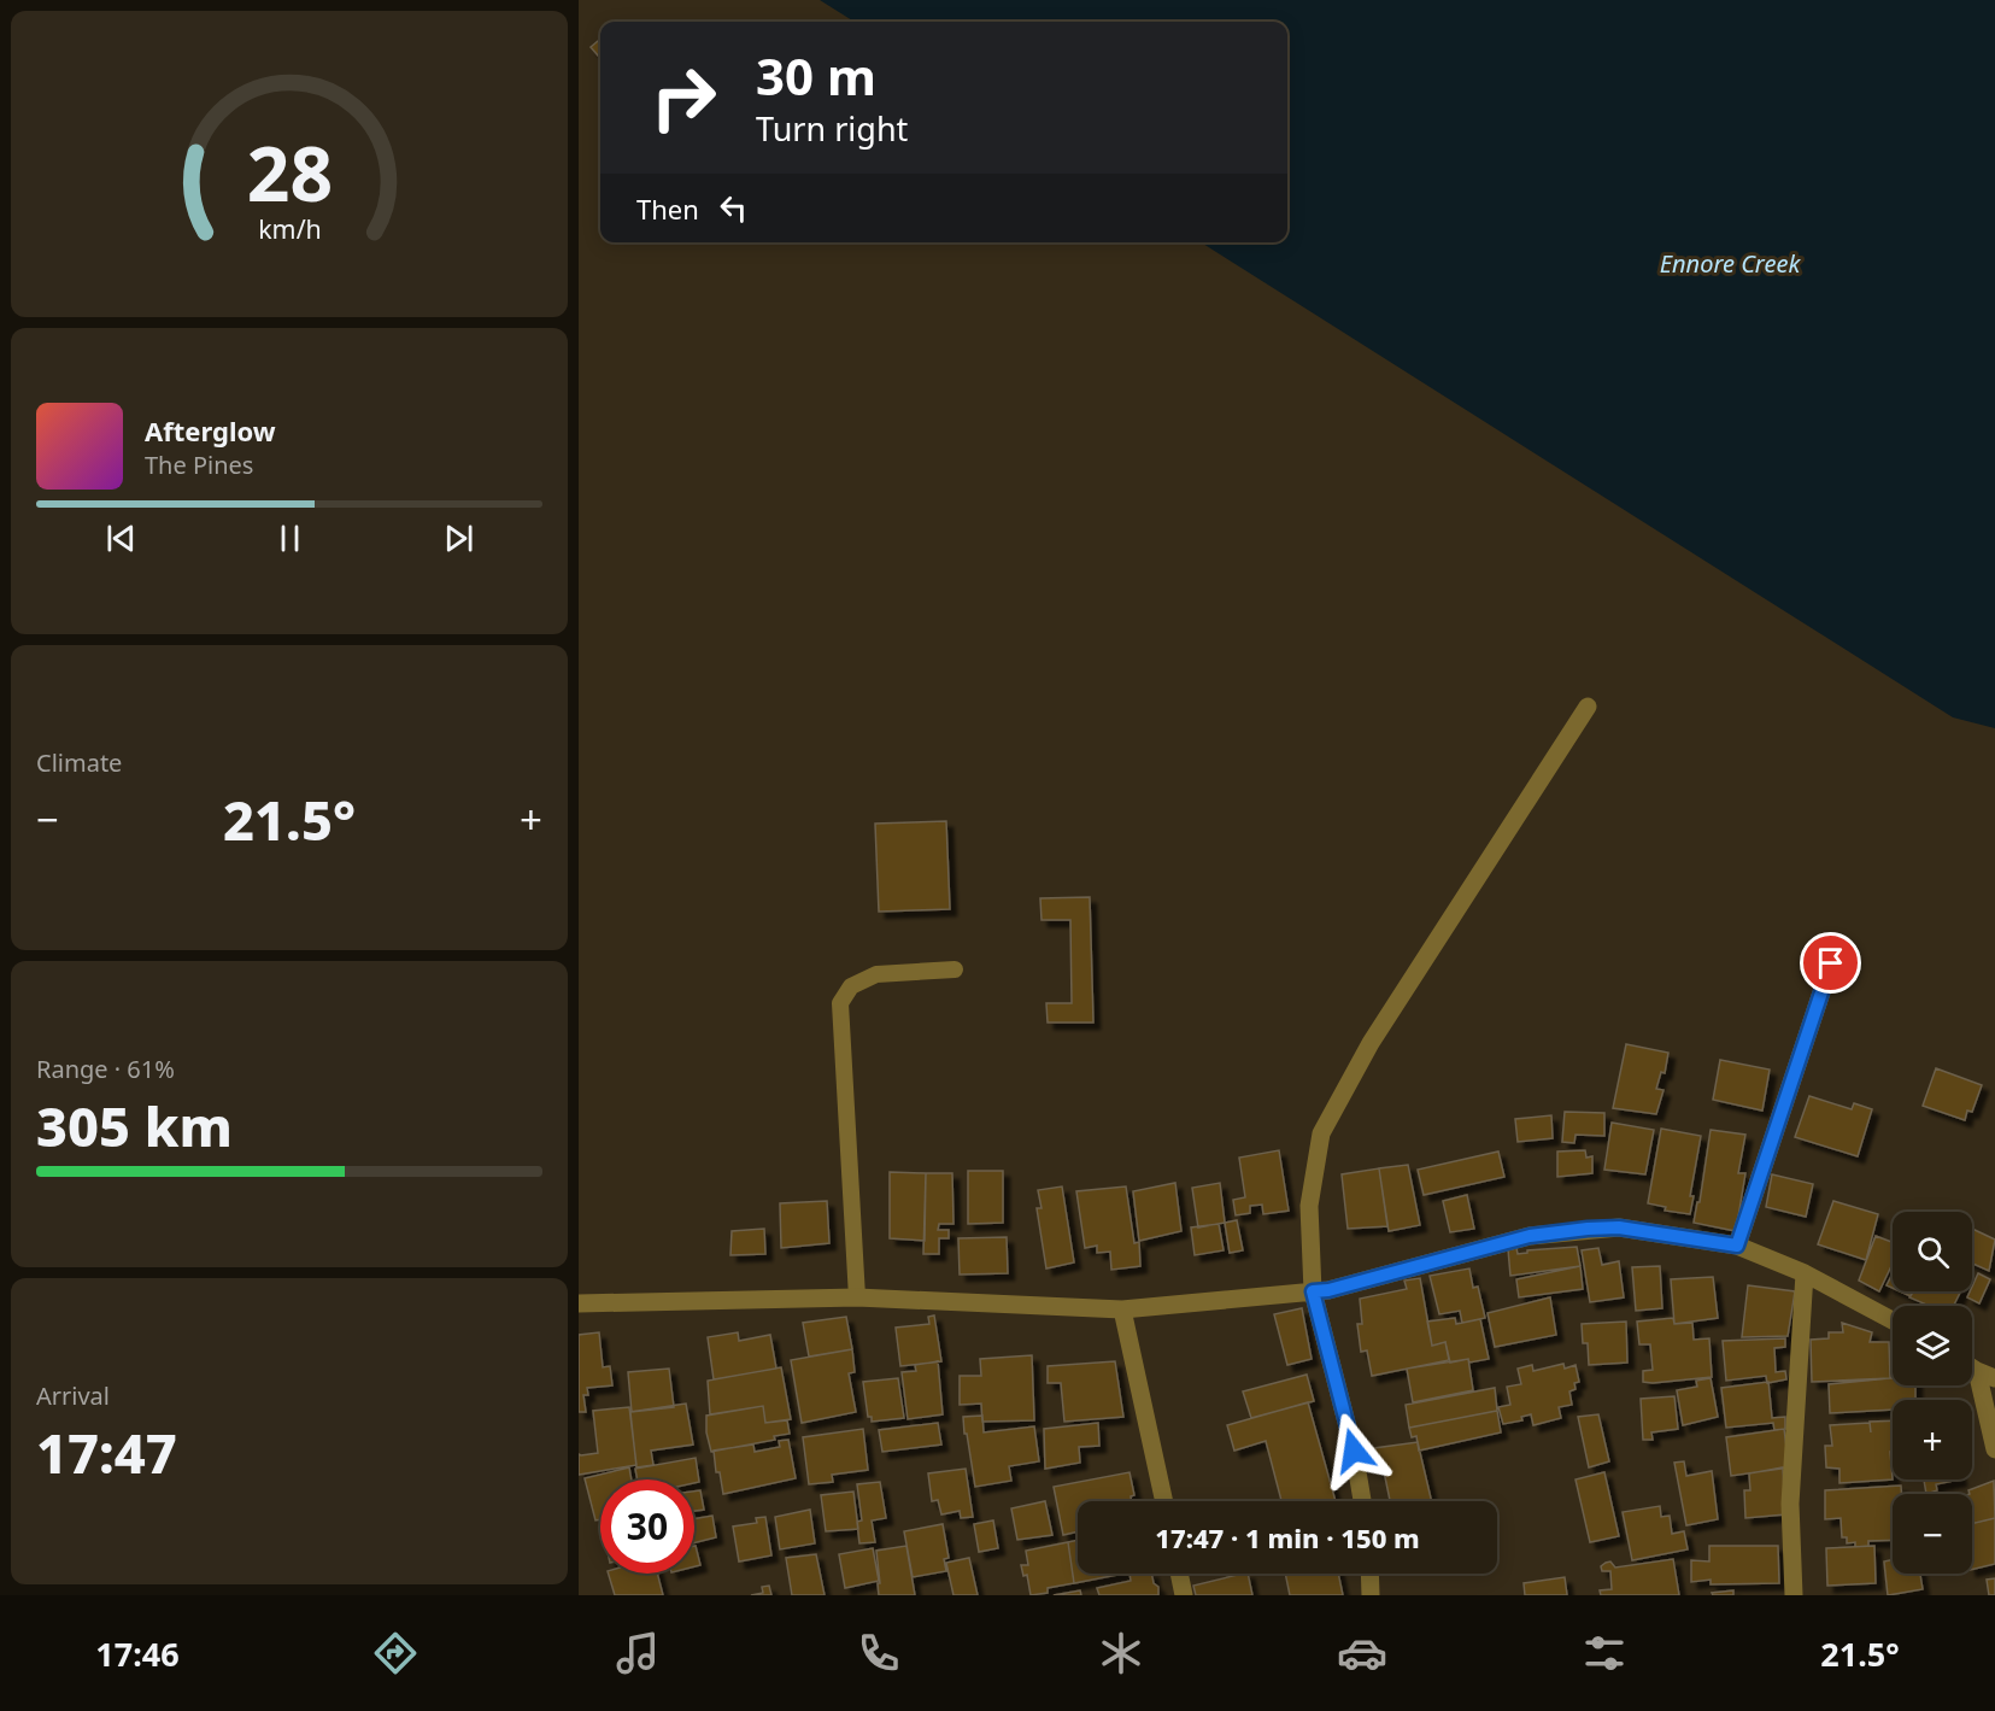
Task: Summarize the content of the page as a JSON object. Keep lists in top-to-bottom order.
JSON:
{
  "water": ["Ennore Creek"],
  "page": {
    "turn": ["30 m", "Turn right"],
    "then": "Then",
    "song": ["Afterglow", "The Pines"],
    "tile": [
      "Climate",
      ["Range · 61%", "305 km"],
      ["Arrival", "17:47"]
    ],
    "heat": ["−", "21.5°", "+"],
    "map_buttons": ["+", "−"],
    "limit": "30",
    "trip": "17:47 · 1 min · 150 m",
    "tabs": ["17:46", "21.5°"],
    "gauge": ["28", "km/h"]
  }
}
